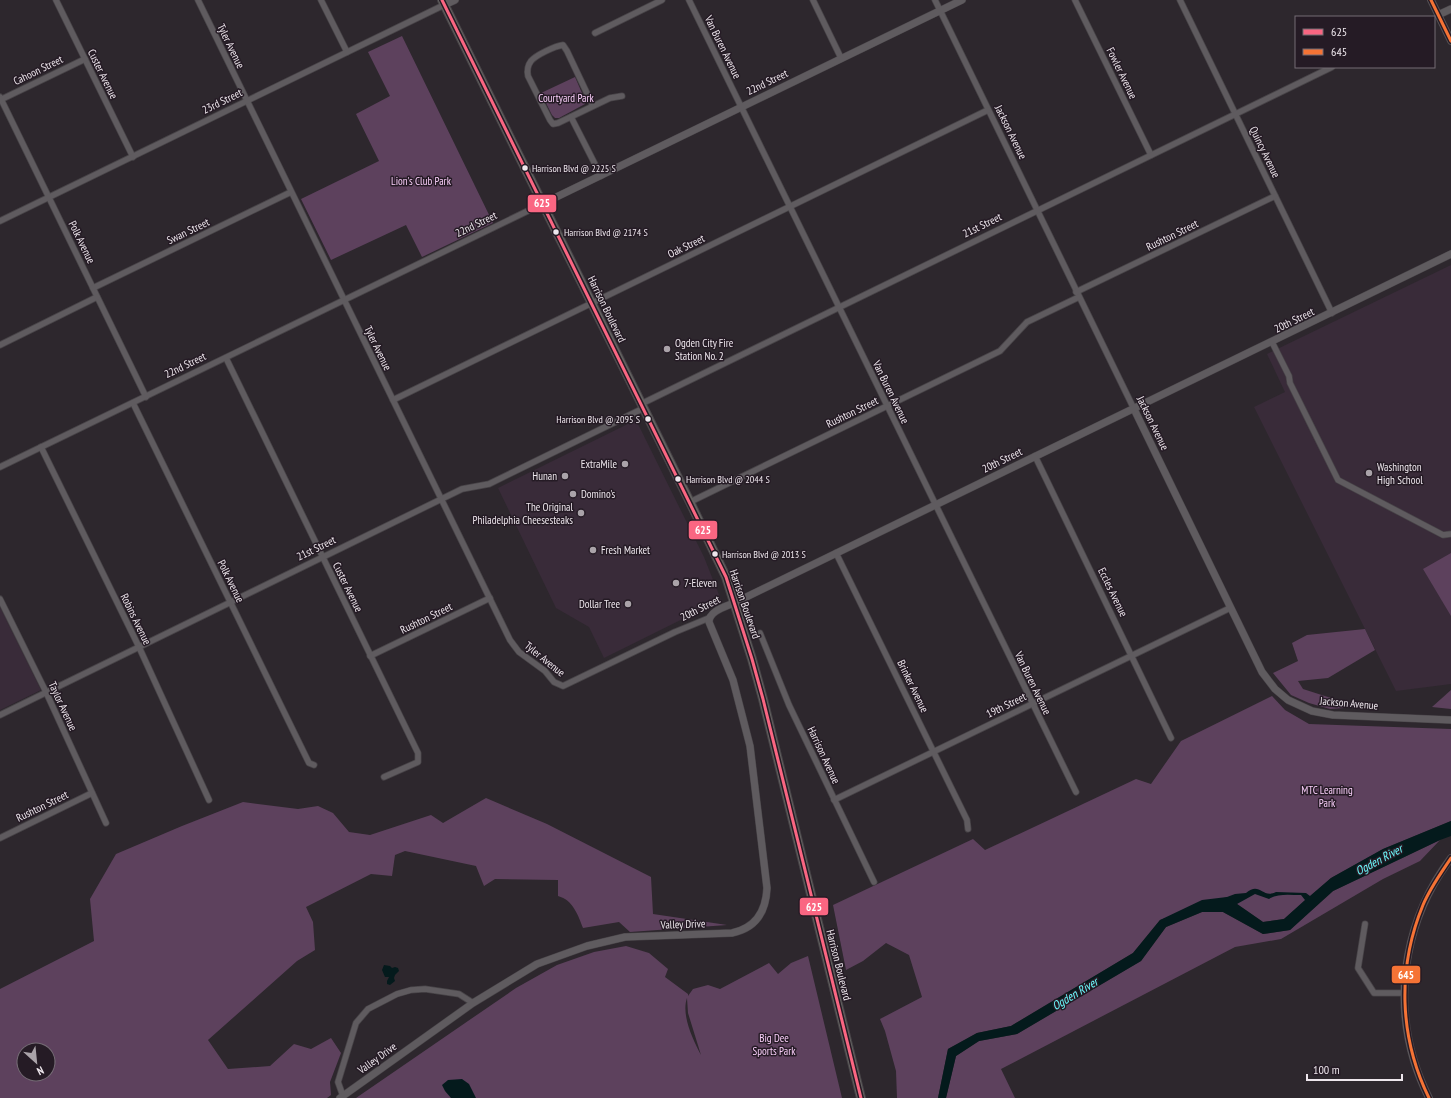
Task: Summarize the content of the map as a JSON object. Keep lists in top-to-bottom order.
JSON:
{
  "streets": {
    "main road": ["Harrison Boulevard"],
    "street": [
      "Tyler Avenue",
      "Van Buren Avenue",
      "Cahoon Street",
      "Fowler Avenue",
      "Custer Avenue",
      "22nd Street",
      "23rd Street",
      "Jackson Avenue",
      "Quincy Avenue",
      "21st Street",
      "Swan Street",
      "Rushton Street",
      "Polk Avenue",
      "Oak Street",
      "20th Street",
      "Eccles Avenue",
      "Robins Avenue",
      "Brinker Avenue",
      "19th Street",
      "Taylor Avenue",
      "Harrison Avenue",
      "Valley Drive"
    ]
  },
  "crossings": [
    ["Tyler Avenue", "22nd Street"],
    ["Tyler Avenue", "23rd Street"],
    ["Tyler Avenue", "21st Street"],
    ["Tyler Avenue", "Swan Street"],
    ["Tyler Avenue", "Rushton Street"],
    ["Tyler Avenue", "Oak Street"],
    ["Tyler Avenue", "20th Street"],
    ["Van Buren Avenue", "22nd Street"],
    ["Van Buren Avenue", "21st Street"],
    ["Van Buren Avenue", "Rushton Street"],
    ["Van Buren Avenue", "Oak Street"],
    ["Van Buren Avenue", "20th Street"],
    ["Van Buren Avenue", "19th Street"],
    ["Cahoon Street", "Custer Avenue"],
    ["Cahoon Street", "Polk Avenue"],
    ["Fowler Avenue", "21st Street"],
    ["Custer Avenue", "22nd Street"],
    ["Custer Avenue", "23rd Street"],
    ["Custer Avenue", "21st Street"],
    ["Custer Avenue", "Rushton Street"],
    ["22nd Street", "Jackson Avenue"],
    ["22nd Street", "Polk Avenue"],
    ["22nd Street", "Harrison Boulevard"],
    ["22nd Street", "Robins Avenue"],
    ["23rd Street", "Polk Avenue"],
    ["23rd Street", "Harrison Boulevard"],
    ["Jackson Avenue", "21st Street"],
    ["Jackson Avenue", "Rushton Street"],
    ["Jackson Avenue", "Oak Street"],
    ["Jackson Avenue", "20th Street"],
    ["Jackson Avenue", "19th Street"],
    ["Quincy Avenue", "21st Street"],
    ["Quincy Avenue", "Rushton Street"],
    ["Quincy Avenue", "20th Street"],
    ["21st Street", "Polk Avenue"],
    ["21st Street", "Harrison Boulevard"],
    ["21st Street", "Robins Avenue"],
    ["21st Street", "Taylor Avenue"],
    ["Swan Street", "Polk Avenue"],
    ["Rushton Street", "Harrison Boulevard"],
    ["Rushton Street", "Taylor Avenue"],
    ["Oak Street", "Harrison Boulevard"],
    ["Harrison Boulevard", "20th Street"],
    ["20th Street", "Eccles Avenue"],
    ["20th Street", "Brinker Avenue"],
    ["20th Street", "Valley Drive"],
    ["Eccles Avenue", "19th Street"],
    ["Brinker Avenue", "19th Street"],
    ["19th Street", "Harrison Avenue"]
  ],
  "water": ["Ogden River"],
  "parks": [
    "Courtyard Park",
    "Lion's Club Park",
    "MTC Learning Park",
    "Big Dee Sports Park"
  ],
  "places": [
    "Harrison Blvd @ 2225 S",
    "Harrison Blvd @ 2174 S",
    "Ogden City Fire Station No. 2",
    "Harrison Blvd @ 2095 S",
    "ExtraMile",
    "Washington High School",
    "Hunan",
    "Harrison Blvd @ 2044 S",
    "Domino's",
    "The Original Philadelphia Cheesesteaks",
    "Fresh Market",
    "Harrison Blvd @ 2013 S",
    "7-Eleven",
    "Dollar Tree"
  ],
  "lines": ["transit line 625", "transit line 645"],
  "legend": ["625", "645"],
  "scale_bar": "100 m",
  "north": "bottom right"
}
